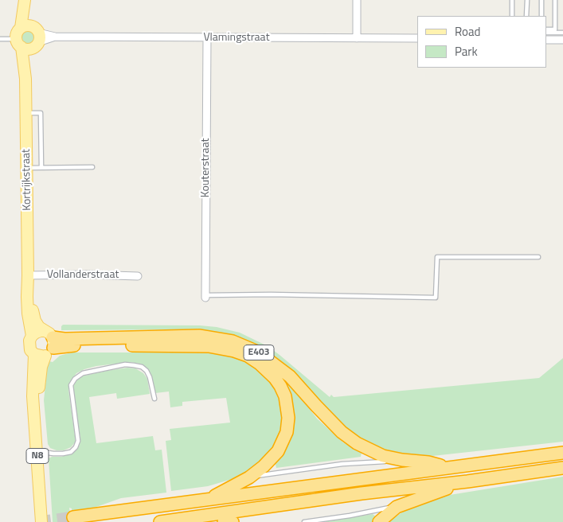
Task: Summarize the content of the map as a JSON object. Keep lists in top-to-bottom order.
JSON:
{
  "streets": {
    "highway": ["E403"],
    "main road": ["Kortrijkstraat", "N8"],
    "street": ["Vlamingstraat", "Kouterstraat", "Vollanderstraat"]
  },
  "crossings": [
    ["Vlamingstraat", "Kouterstraat"],
    ["Vlamingstraat", "Kortrijkstraat"],
    ["Kortrijkstraat", "Vollanderstraat"],
    ["Kortrijkstraat", "E403"],
    ["Kortrijkstraat", "N8"],
    ["E403", "N8"]
  ],
  "legend": ["Road", "Park"]
}
